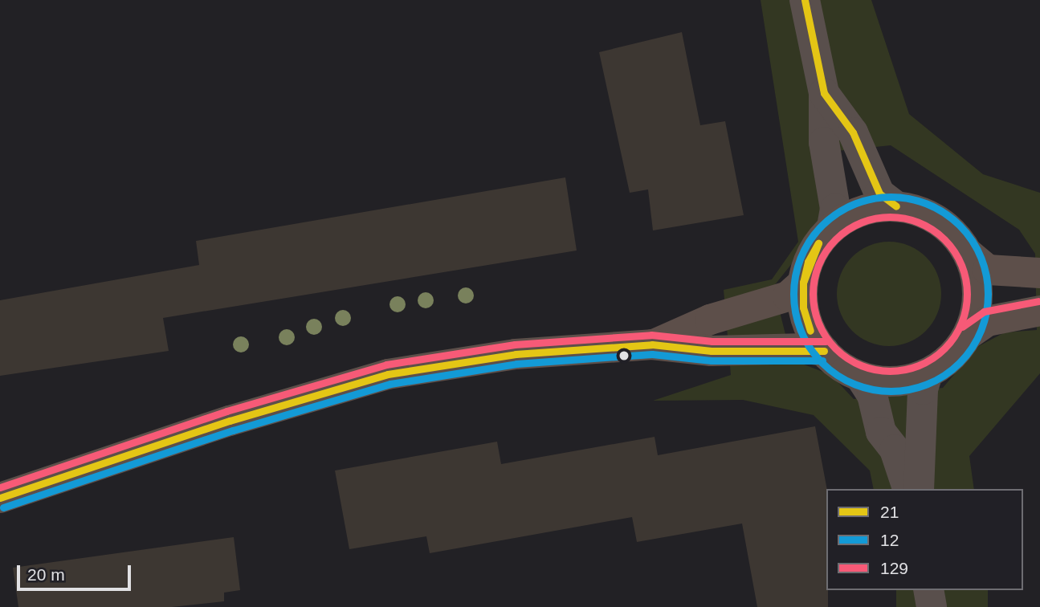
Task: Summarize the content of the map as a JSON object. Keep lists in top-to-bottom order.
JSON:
{
  "lines": ["transit line 21", "transit line 12", "transit line 129"],
  "legend": ["21", "12", "129"],
  "scale_bar": "20 m"
}
